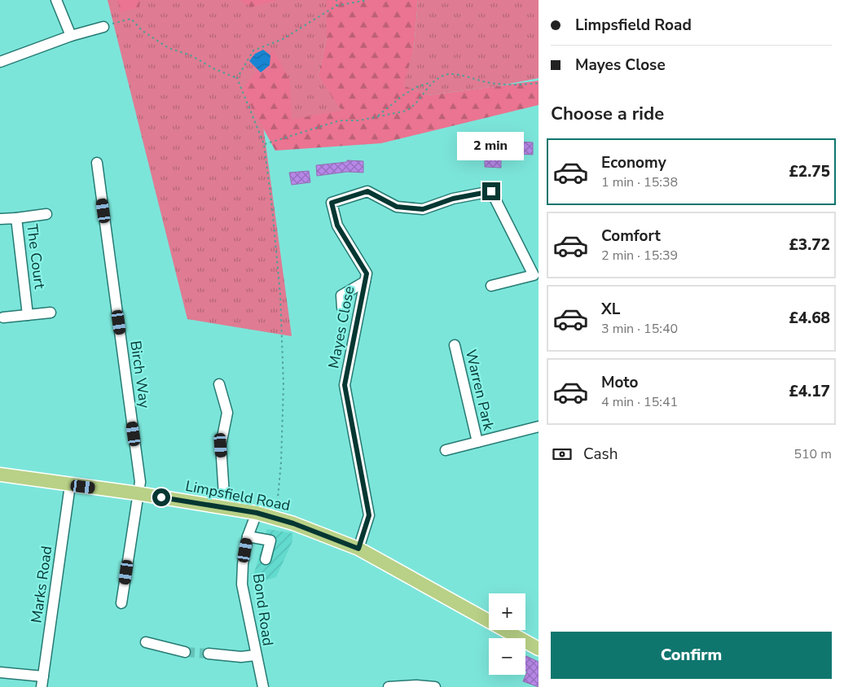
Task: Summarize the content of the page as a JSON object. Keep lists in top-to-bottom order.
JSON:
{
  "streets": {
    "main road": ["Limpsfield Road"],
    "street": [
      "The Court",
      "Mayes Close",
      "Birch Way",
      "Warren Park",
      "Marks Road",
      "Bond Road"
    ]
  },
  "crossings": [
    ["Mayes Close", "Limpsfield Road"],
    ["Birch Way", "Limpsfield Road"],
    ["Limpsfield Road", "Marks Road"],
    ["Limpsfield Road", "Bond Road"]
  ],
  "page": {
    "banner": ["Limpsfield Road", "Mayes Close"],
    "heading": "Choose a ride",
    "bubble": "2 min",
    "list": [
      {
        "name": "Economy",
        "note": "1 min · 15:38",
        "value": "£2.75"
      },
      {
        "name": "Comfort",
        "note": "2 min · 15:39",
        "value": "£3.72"
      },
      {
        "name": "XL",
        "note": "3 min · 15:40",
        "value": "£4.68"
      },
      {
        "name": "Moto",
        "note": "4 min · 15:41",
        "value": "£4.17"
      }
    ],
    "pay": ["Cash", "510 m"],
    "map_buttons": ["+", "−"],
    "buttons": "Confirm"
  }
}
